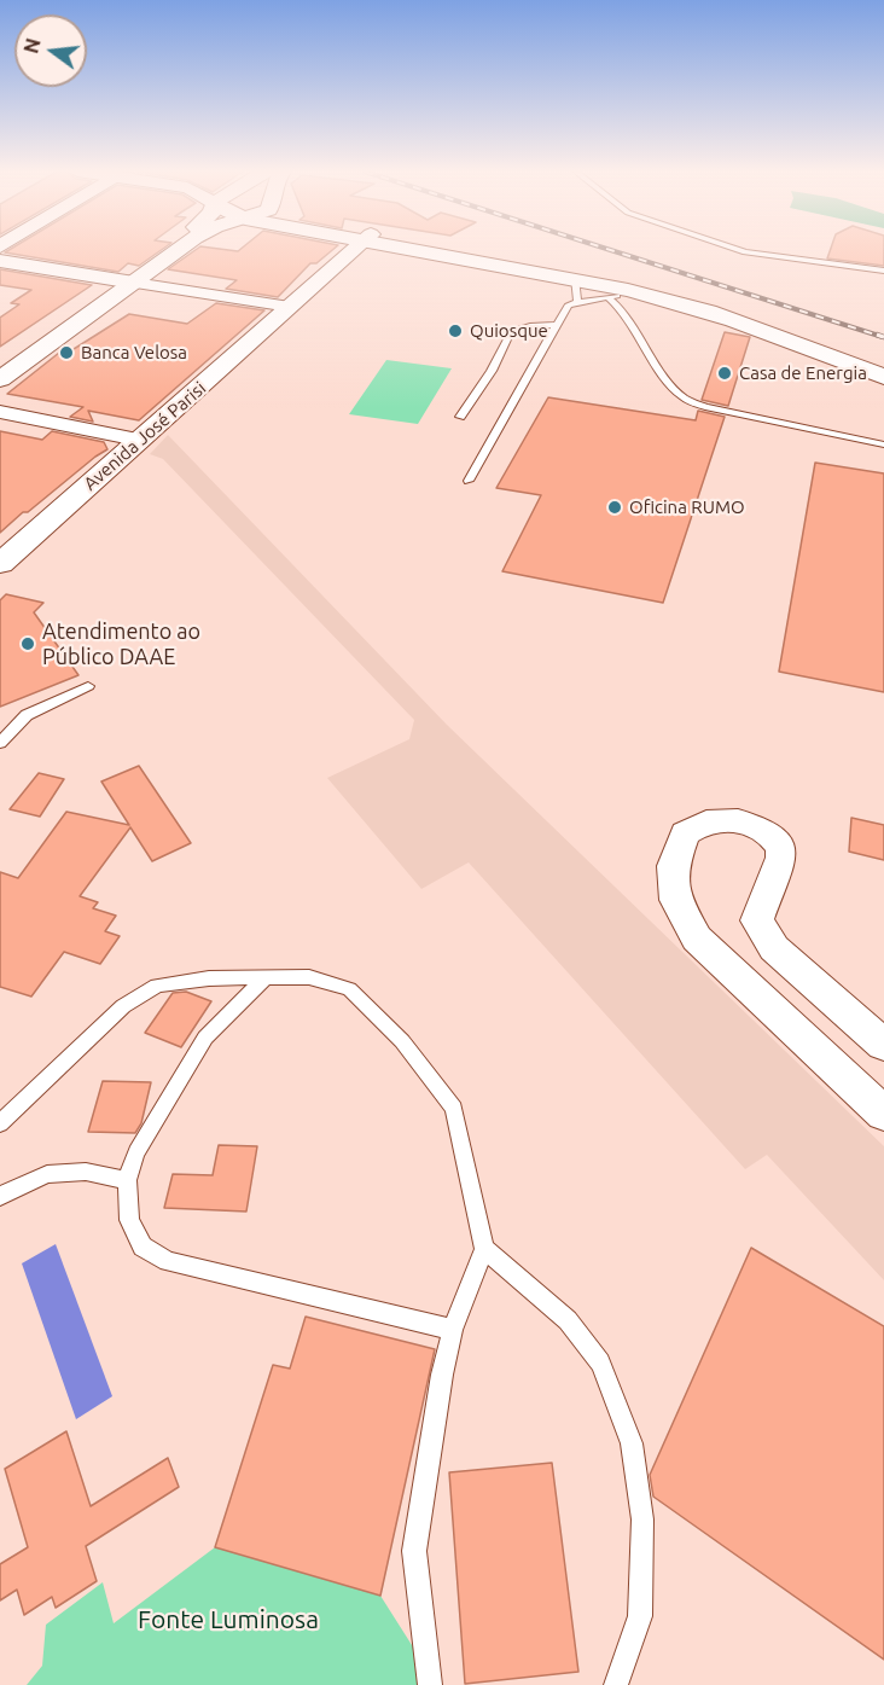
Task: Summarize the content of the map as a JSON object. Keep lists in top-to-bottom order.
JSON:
{
  "streets": {
    "street": ["Avenida José Parisi"]
  },
  "parks": ["Fonte Luminosa"],
  "places": [
    "Quiosque",
    "Banca Velosa",
    "Casa de Energia",
    "Oficina RUMO",
    "Atendimento ao Público DAAE"
  ],
  "north": "left"
}
